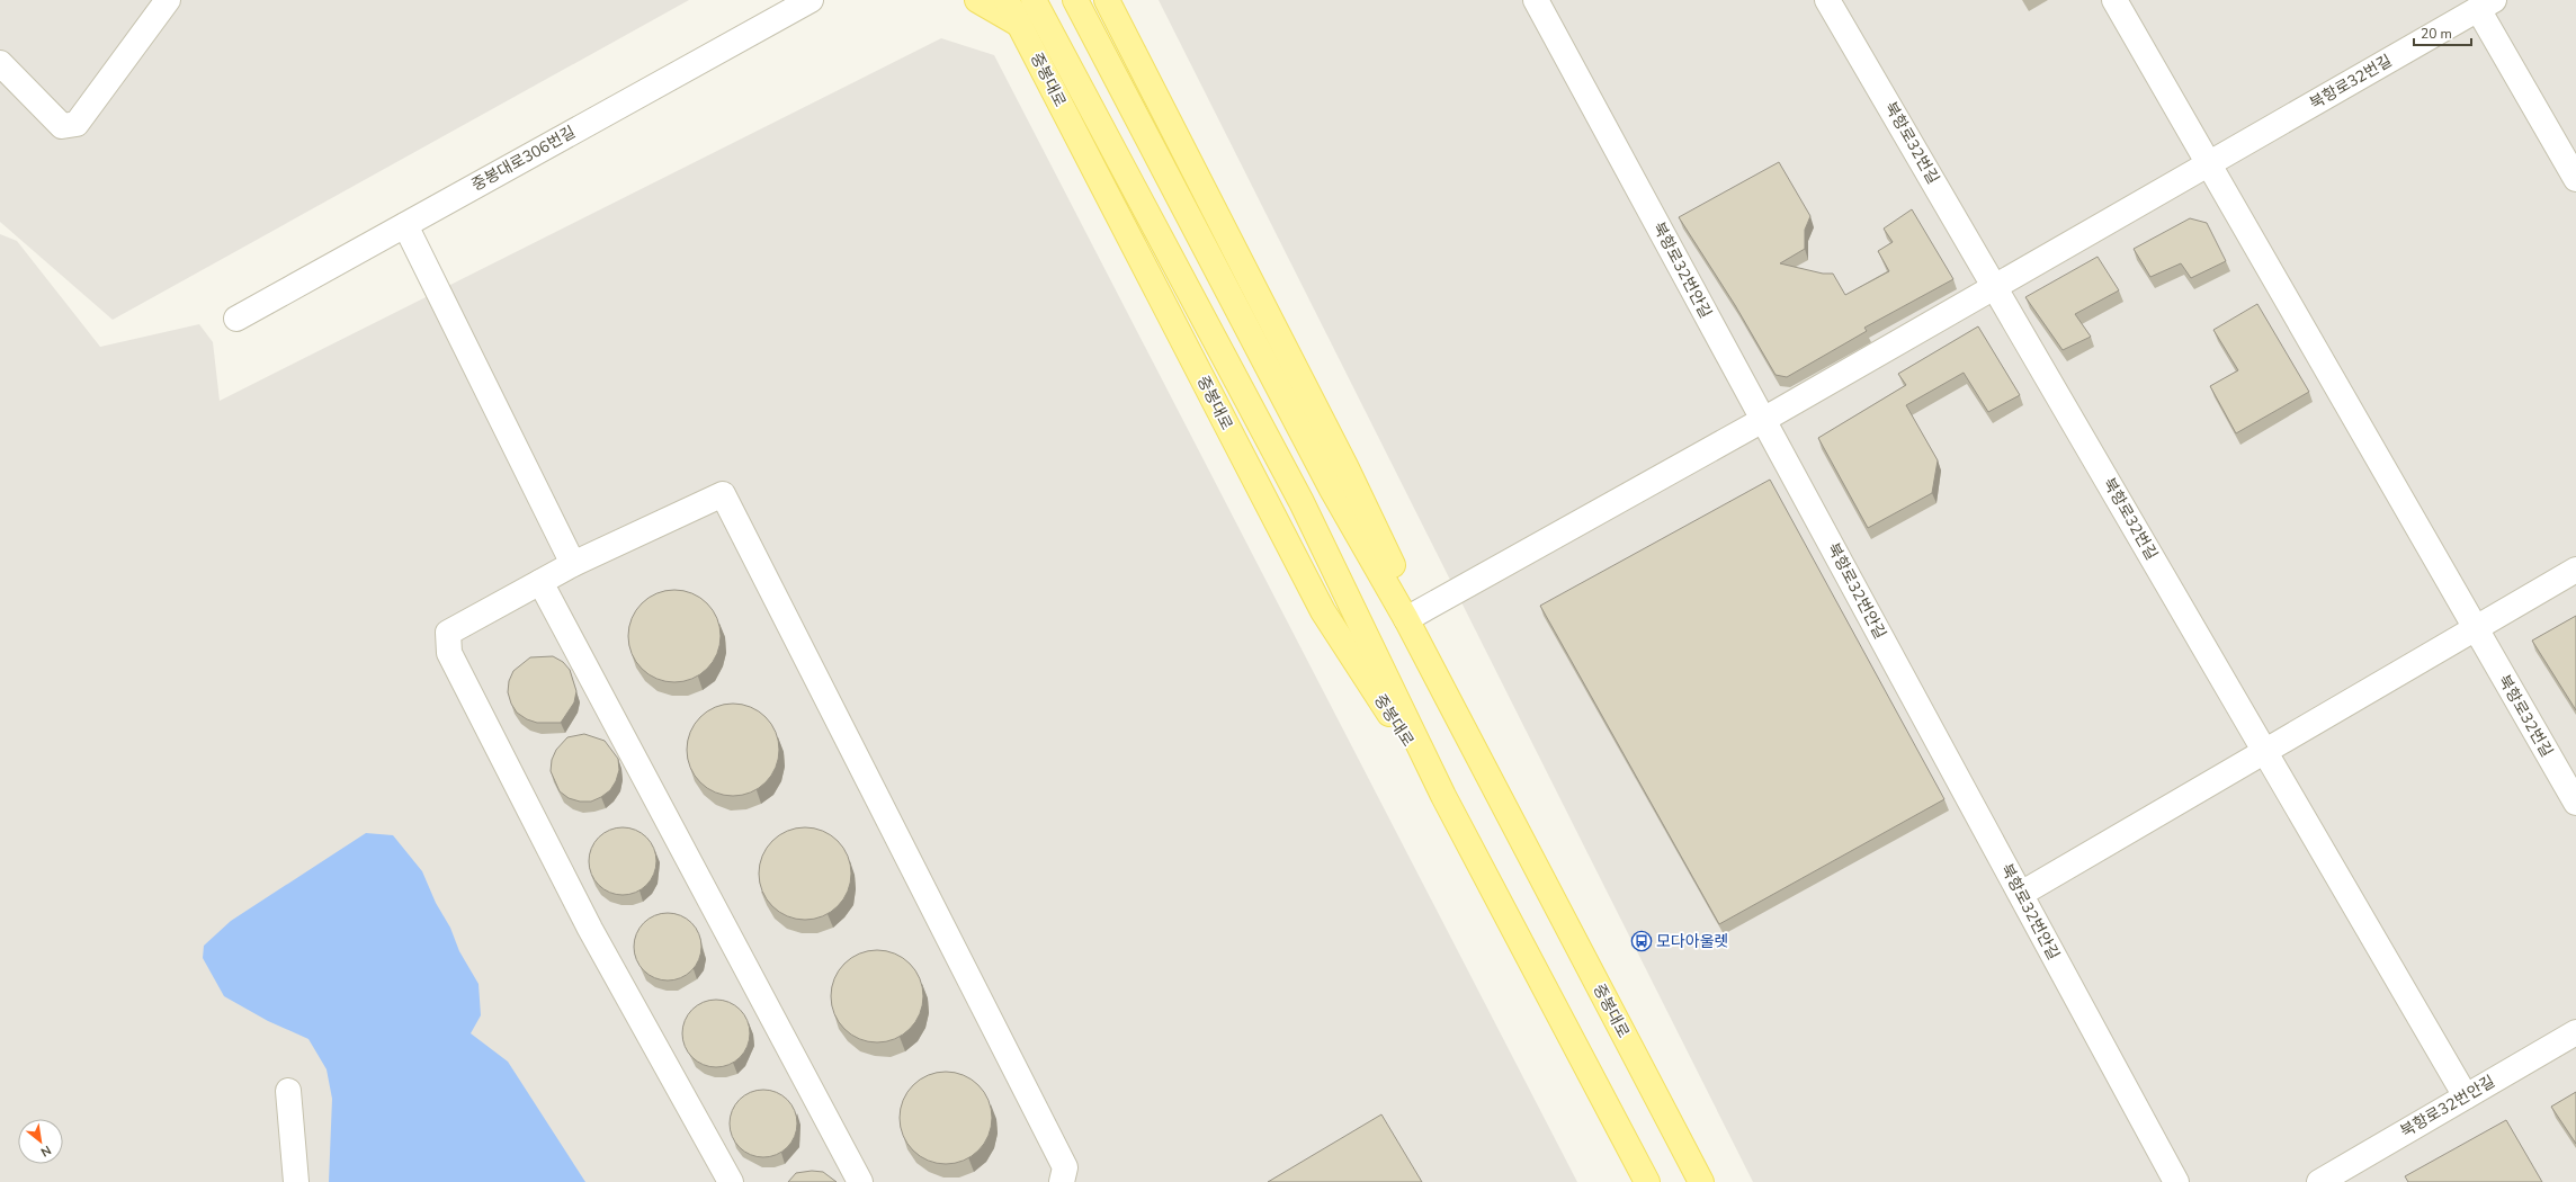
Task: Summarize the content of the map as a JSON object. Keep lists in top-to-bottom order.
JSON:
{
  "streets": {
    "main road": ["중봉대로"],
    "street": ["북항로32번길", "중봉대로306번길", "북항로32번안길"]
  },
  "crossings": [
    ["중봉대로", "북항로32번길"],
    ["북항로32번길", "북항로32번안길"]
  ],
  "places": {
    "bus stop": ["모다아울렛"]
  },
  "scale_bar": "20 m",
  "north": "bottom right"
}
